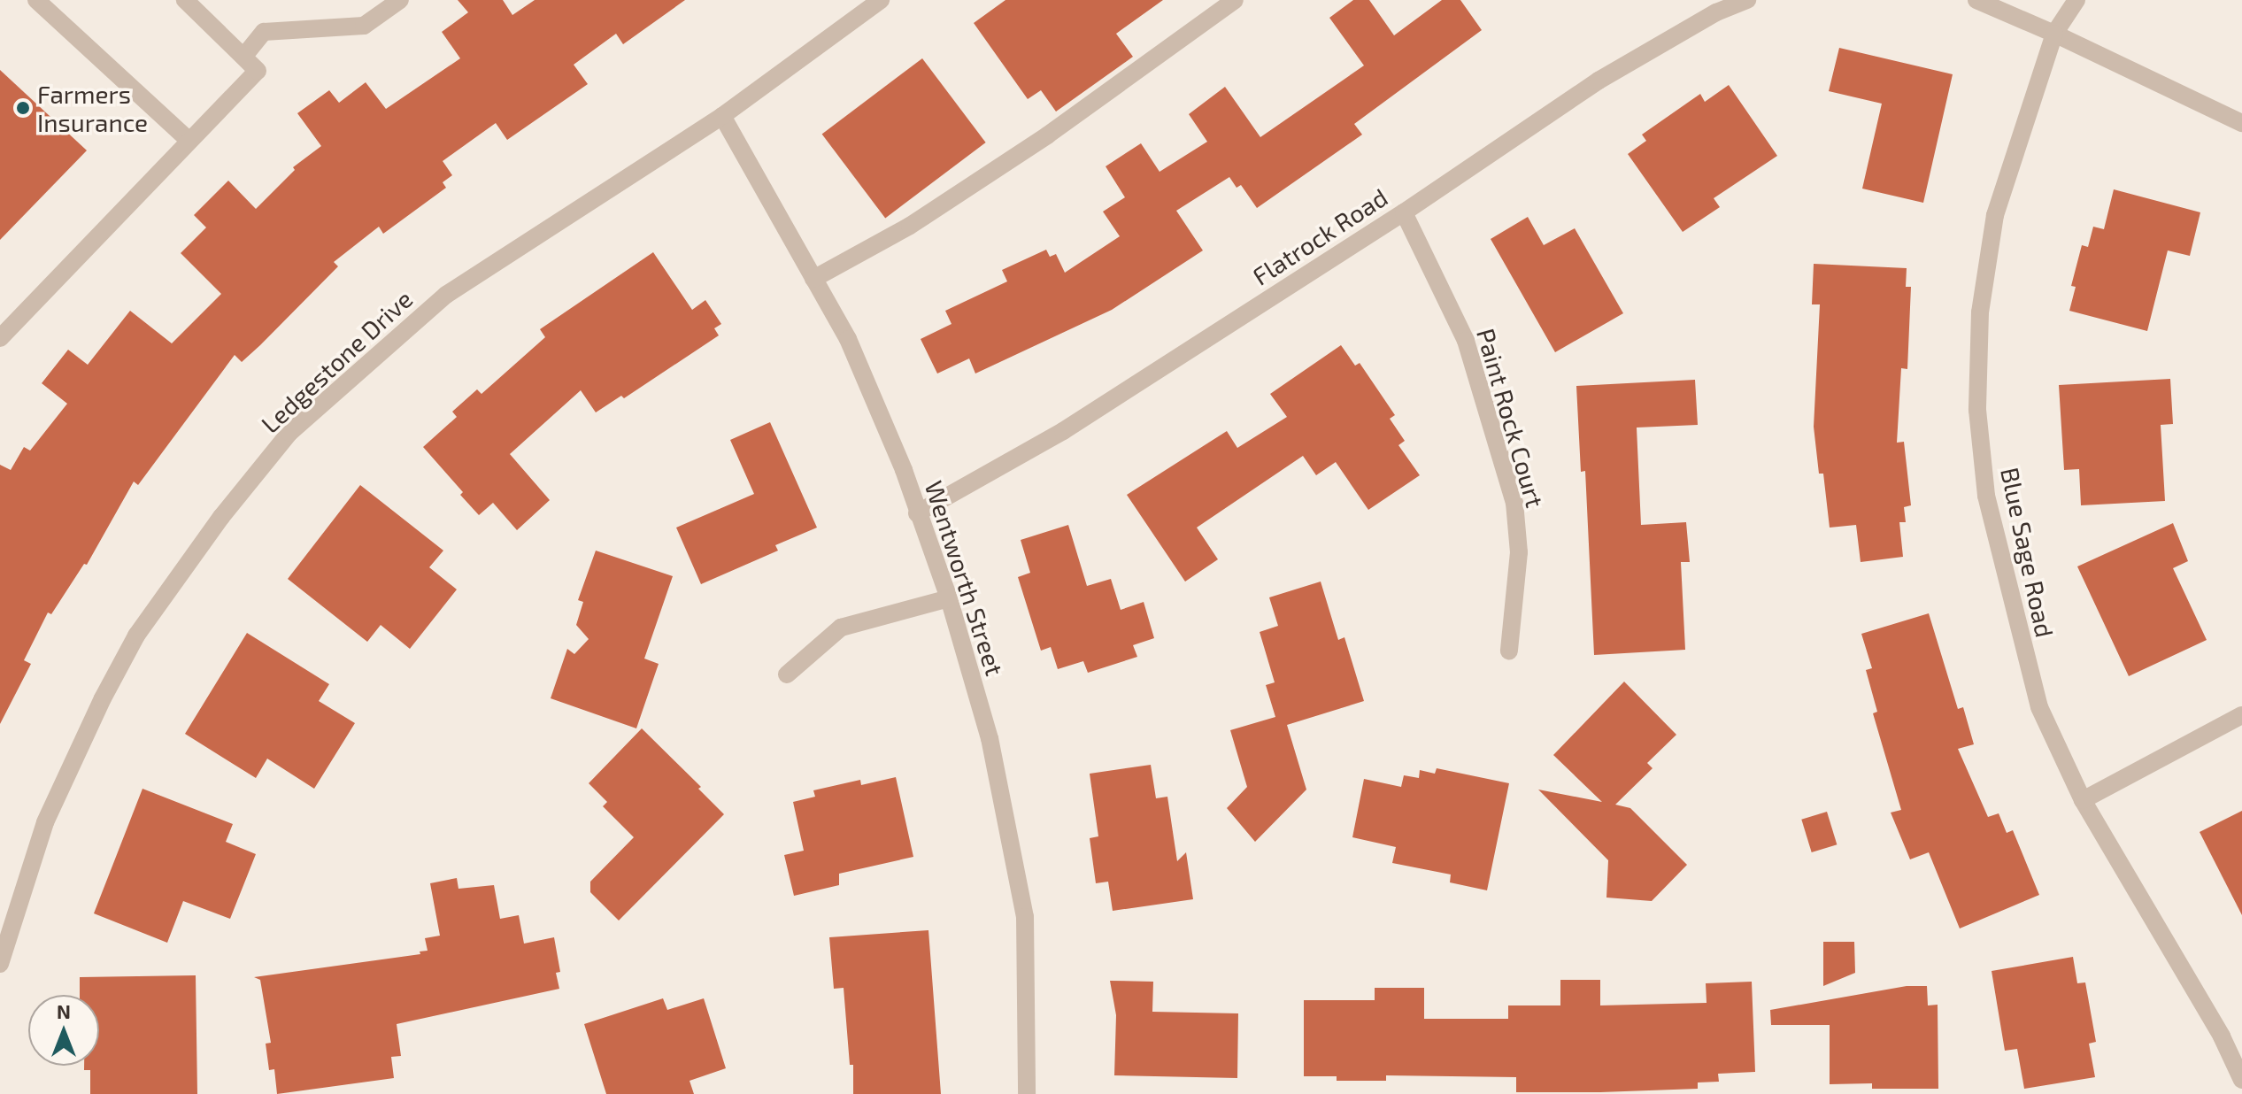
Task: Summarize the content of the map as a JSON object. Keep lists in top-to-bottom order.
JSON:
{
  "streets": {
    "street": [
      "Flatrock Road",
      "Ledgestone Drive",
      "Paint Rock Court",
      "Blue Sage Road",
      "Wentworth Street"
    ]
  },
  "crossings": [
    ["Flatrock Road", "Paint Rock Court"],
    ["Flatrock Road", "Wentworth Street"],
    ["Ledgestone Drive", "Wentworth Street"]
  ],
  "places": ["Farmers Insurance"],
  "north": "top"
}
